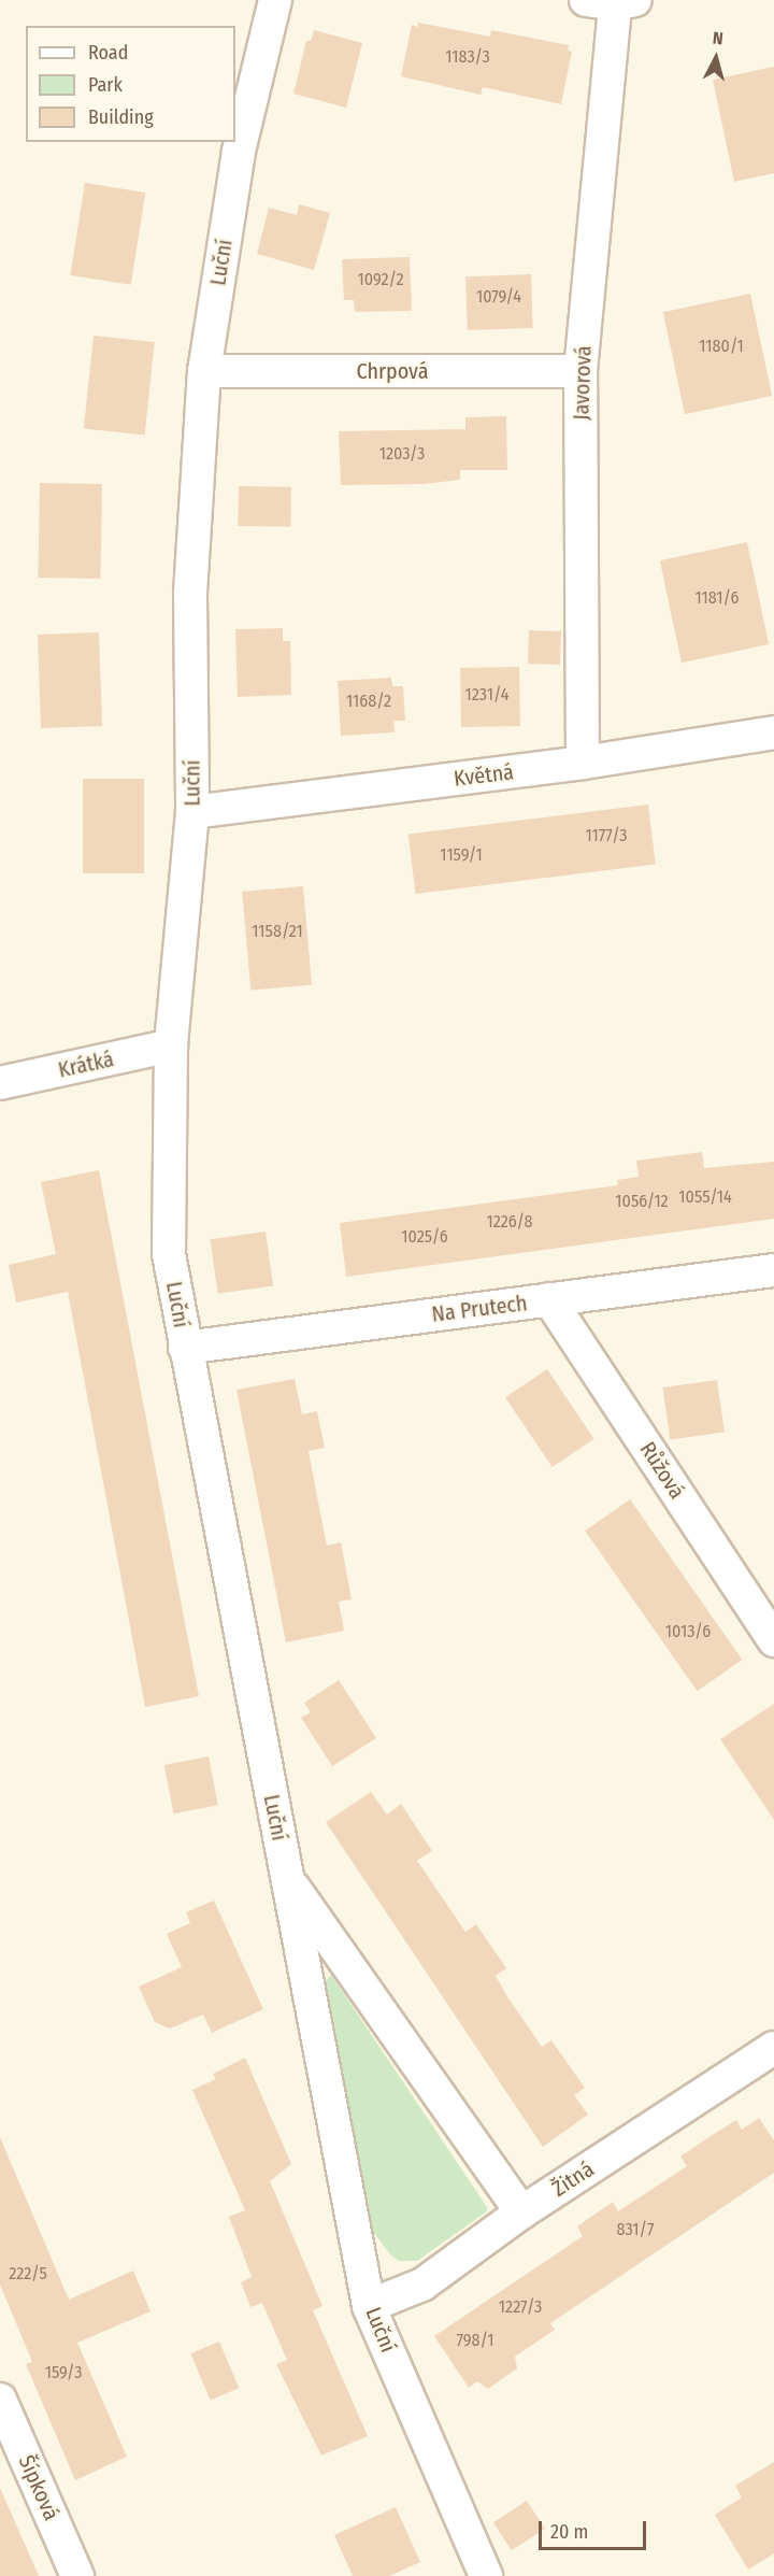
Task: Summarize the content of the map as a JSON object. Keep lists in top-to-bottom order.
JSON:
{
  "streets": {
    "street": [
      "Luční",
      "Chrpová",
      "Javorová",
      "Květná",
      "Krátká",
      "Na Prutech",
      "Růžová",
      "Žitná",
      "Šípková"
    ]
  },
  "crossings": [
    ["Luční", "Chrpová"],
    ["Luční", "Květná"],
    ["Luční", "Krátká"],
    ["Luční", "Na Prutech"],
    ["Luční", "Žitná"],
    ["Chrpová", "Javorová"],
    ["Javorová", "Květná"],
    ["Na Prutech", "Růžová"]
  ],
  "house_numbers": [
    "1183/3",
    "1092/2",
    "1079/4",
    "1180/1",
    "1203/3",
    "1181/6",
    "1231/4",
    "1168/2",
    "1177/3",
    "1159/1",
    "1158/21",
    "1055/14",
    "1056/12",
    "1226/8",
    "1025/6",
    "1013/6",
    "831/7",
    "222/5",
    "1227/3",
    "798/1",
    "159/3"
  ],
  "legend": ["Road", "Park", "Building"],
  "scale_bar": "20 m",
  "north": "top"
}
